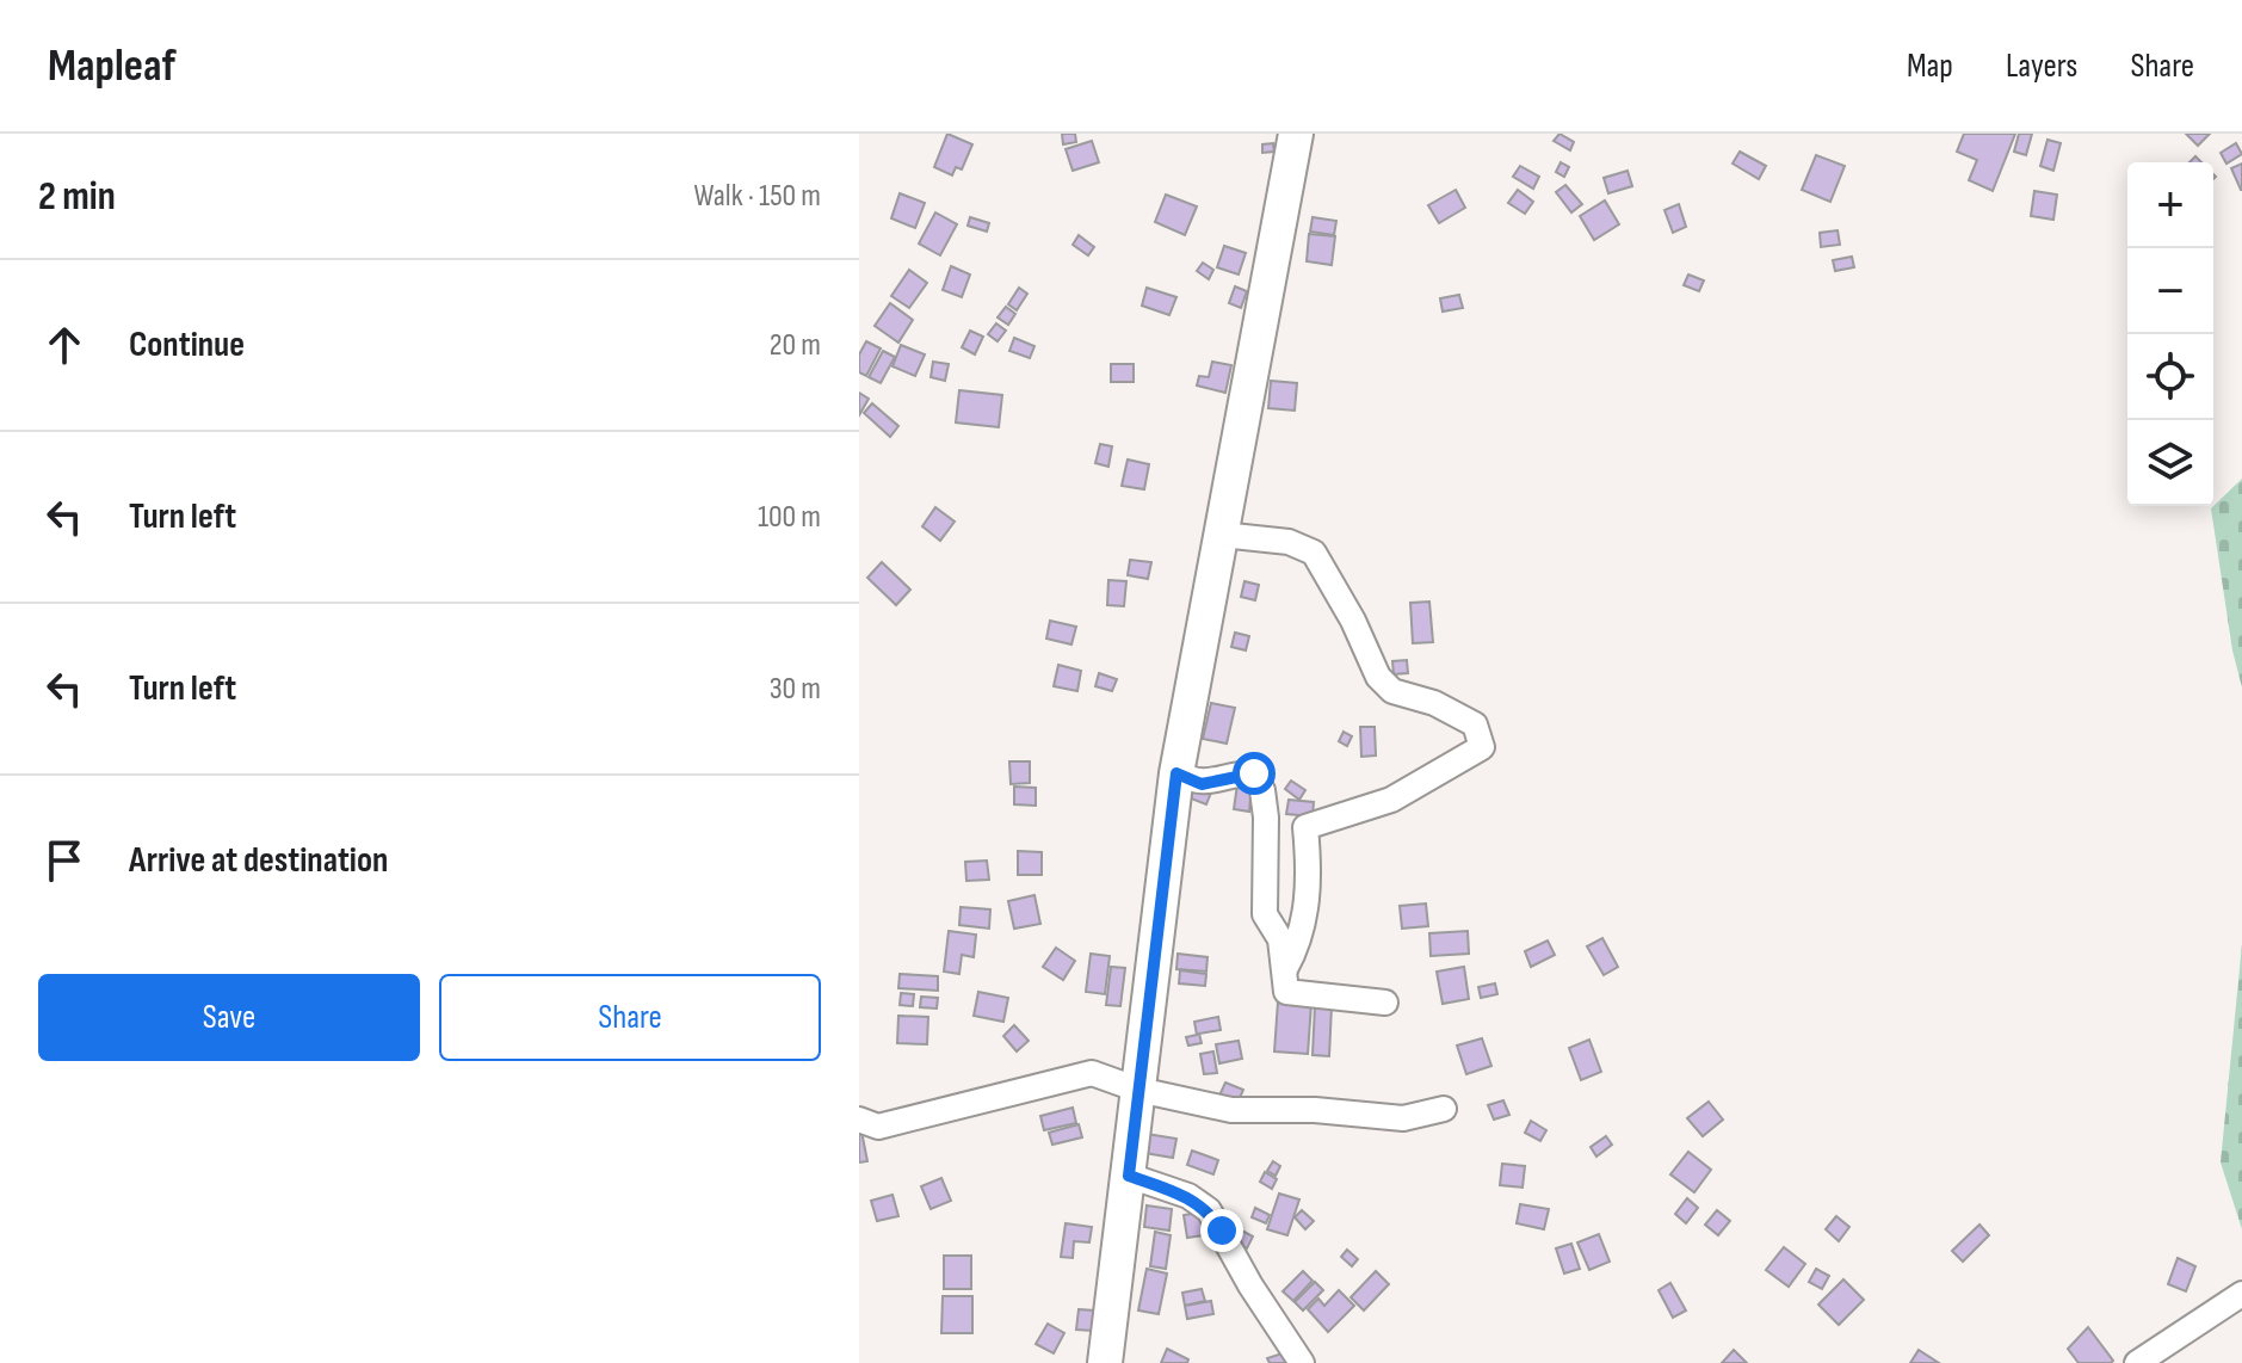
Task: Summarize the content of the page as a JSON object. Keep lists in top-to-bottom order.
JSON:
{
  "page": {
    "header": "Mapleaf",
    "nav": ["Map", "Layers", "Share"],
    "heading": ["2 min", "Walk · 150 m"],
    "map_buttons": ["+", "−"],
    "list": [
      ["Continue", "20 m"],
      ["Turn left", "100 m"],
      ["Turn left", "30 m"],
      "Arrive at destination"
    ],
    "buttons": ["Save", "Share"]
  }
}
